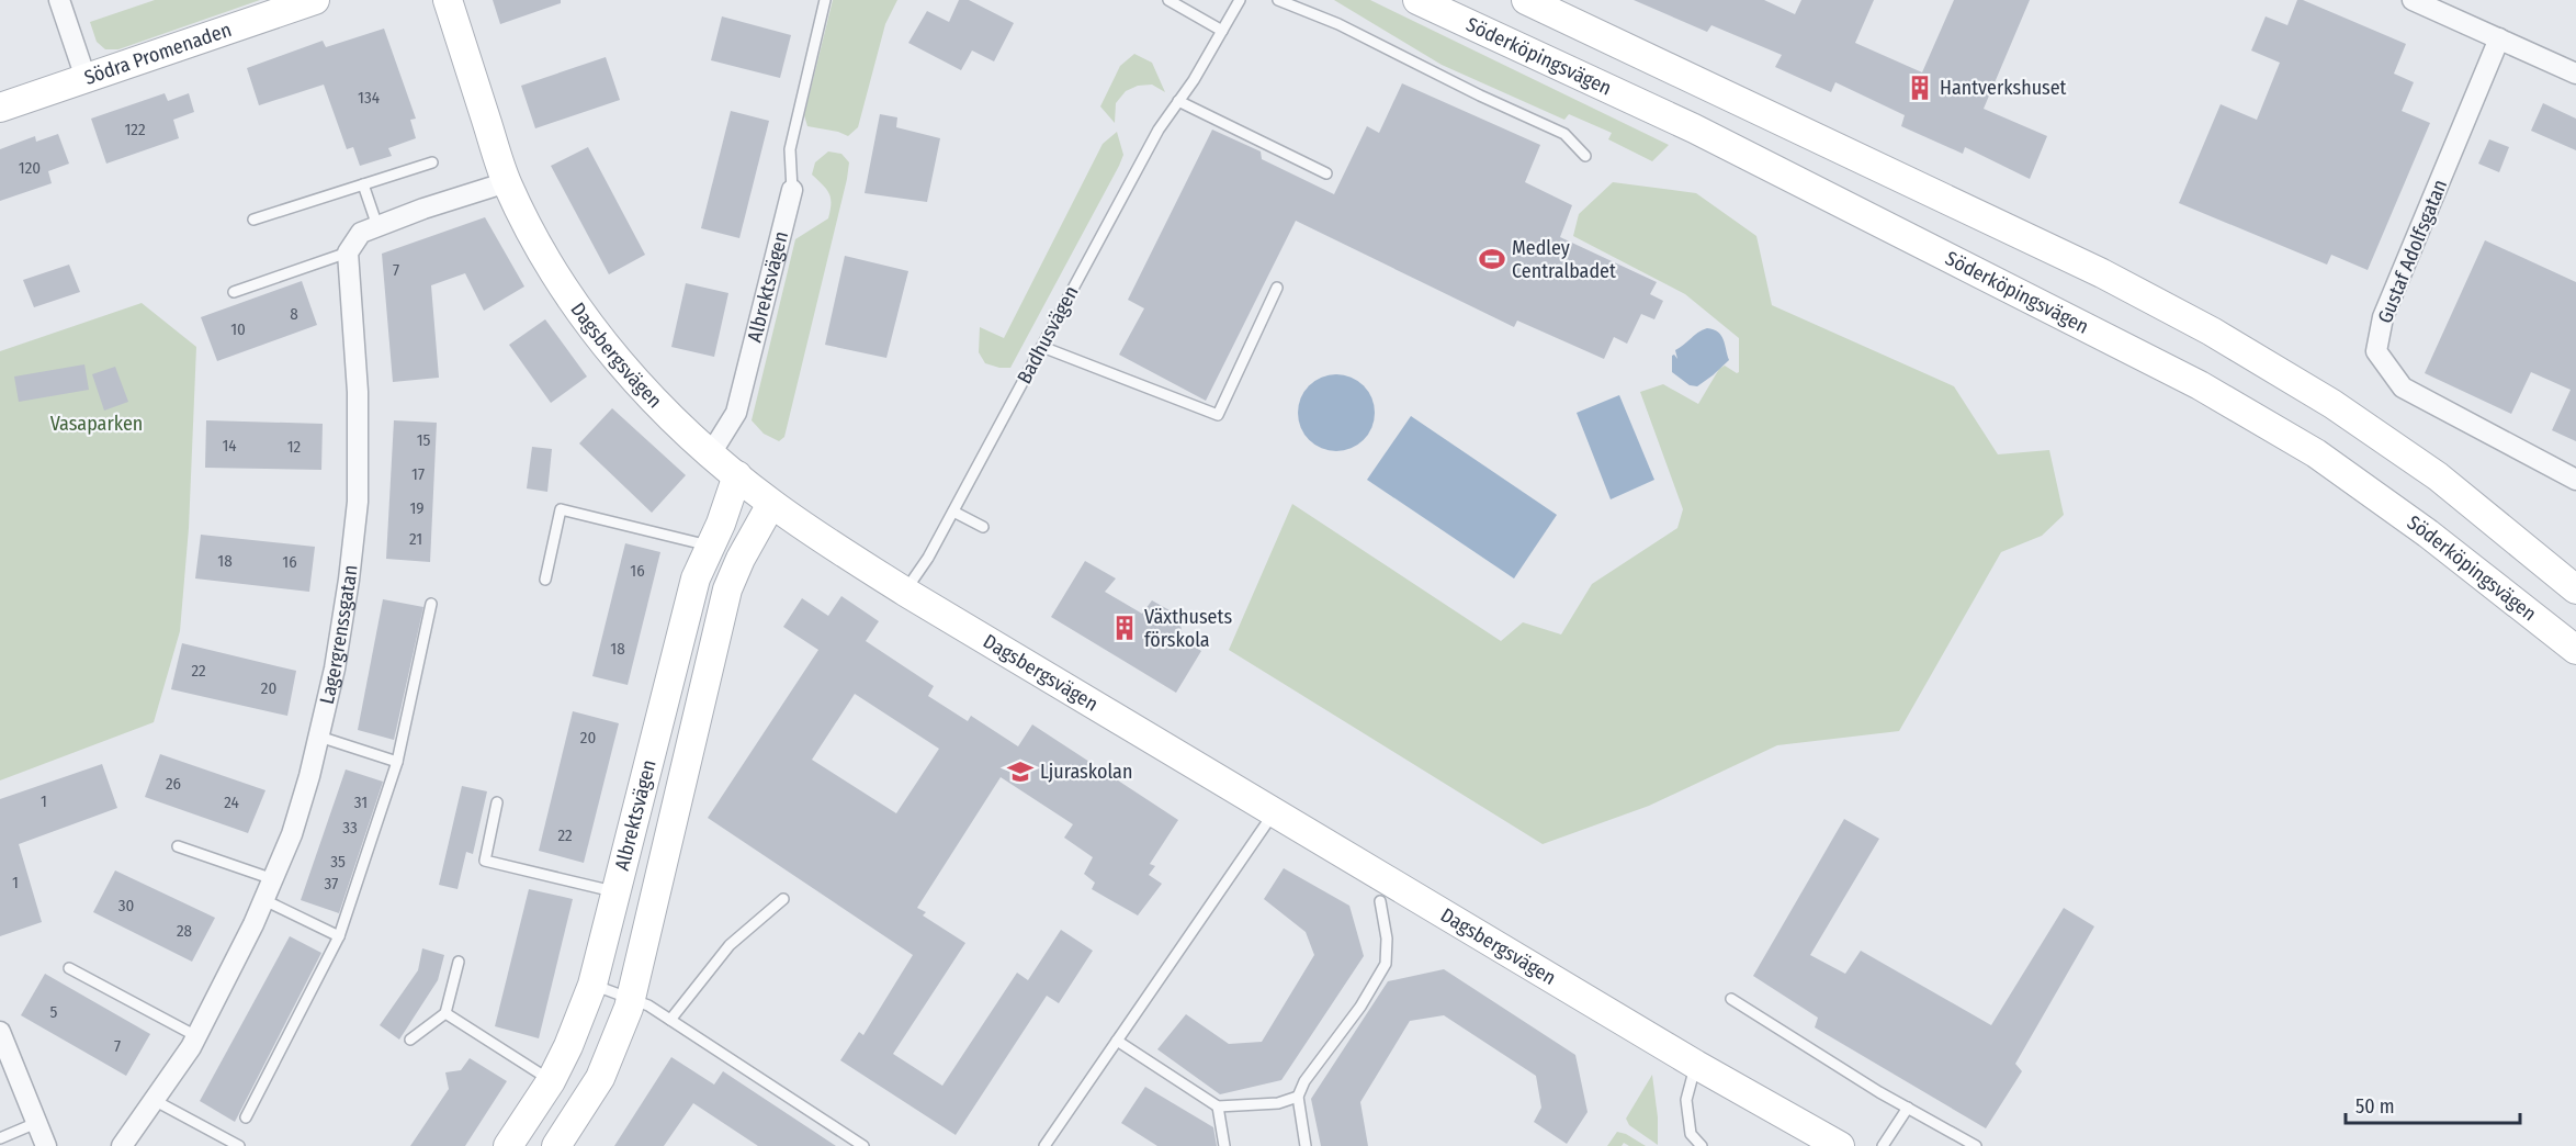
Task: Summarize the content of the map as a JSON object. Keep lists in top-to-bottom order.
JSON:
{
  "streets": {
    "main road": [
      "Södra Promenaden",
      "Söderköpingsvägen",
      "Albrektsvägen",
      "Dagsbergsvägen"
    ],
    "street": ["Gustaf Adolfsgatan", "Lagergrenssgatan"],
    "lane": ["Badhusvägen"]
  },
  "crossings": [
    ["Albrektsvägen", "Dagsbergsvägen"],
    ["Badhusvägen", "Dagsbergsvägen"]
  ],
  "parks": ["Vasaparken"],
  "places": {
    "building": ["Hantverkshuset", "Växthusets förskola"],
    "sports": ["Medley Centralbadet"],
    "school or university": ["Ljuraskolan"]
  },
  "house_numbers": [
    "134",
    "122",
    "120",
    "7",
    "8",
    "10",
    "15",
    "14",
    "12",
    "17",
    "19",
    "21",
    "18",
    "16",
    "16",
    "18",
    "22",
    "20",
    "20",
    "26",
    "1",
    "24",
    "31",
    "33",
    "22",
    "35",
    "1",
    "37",
    "30",
    "28",
    "5",
    "7"
  ],
  "scale_bar": "50 m"
}
